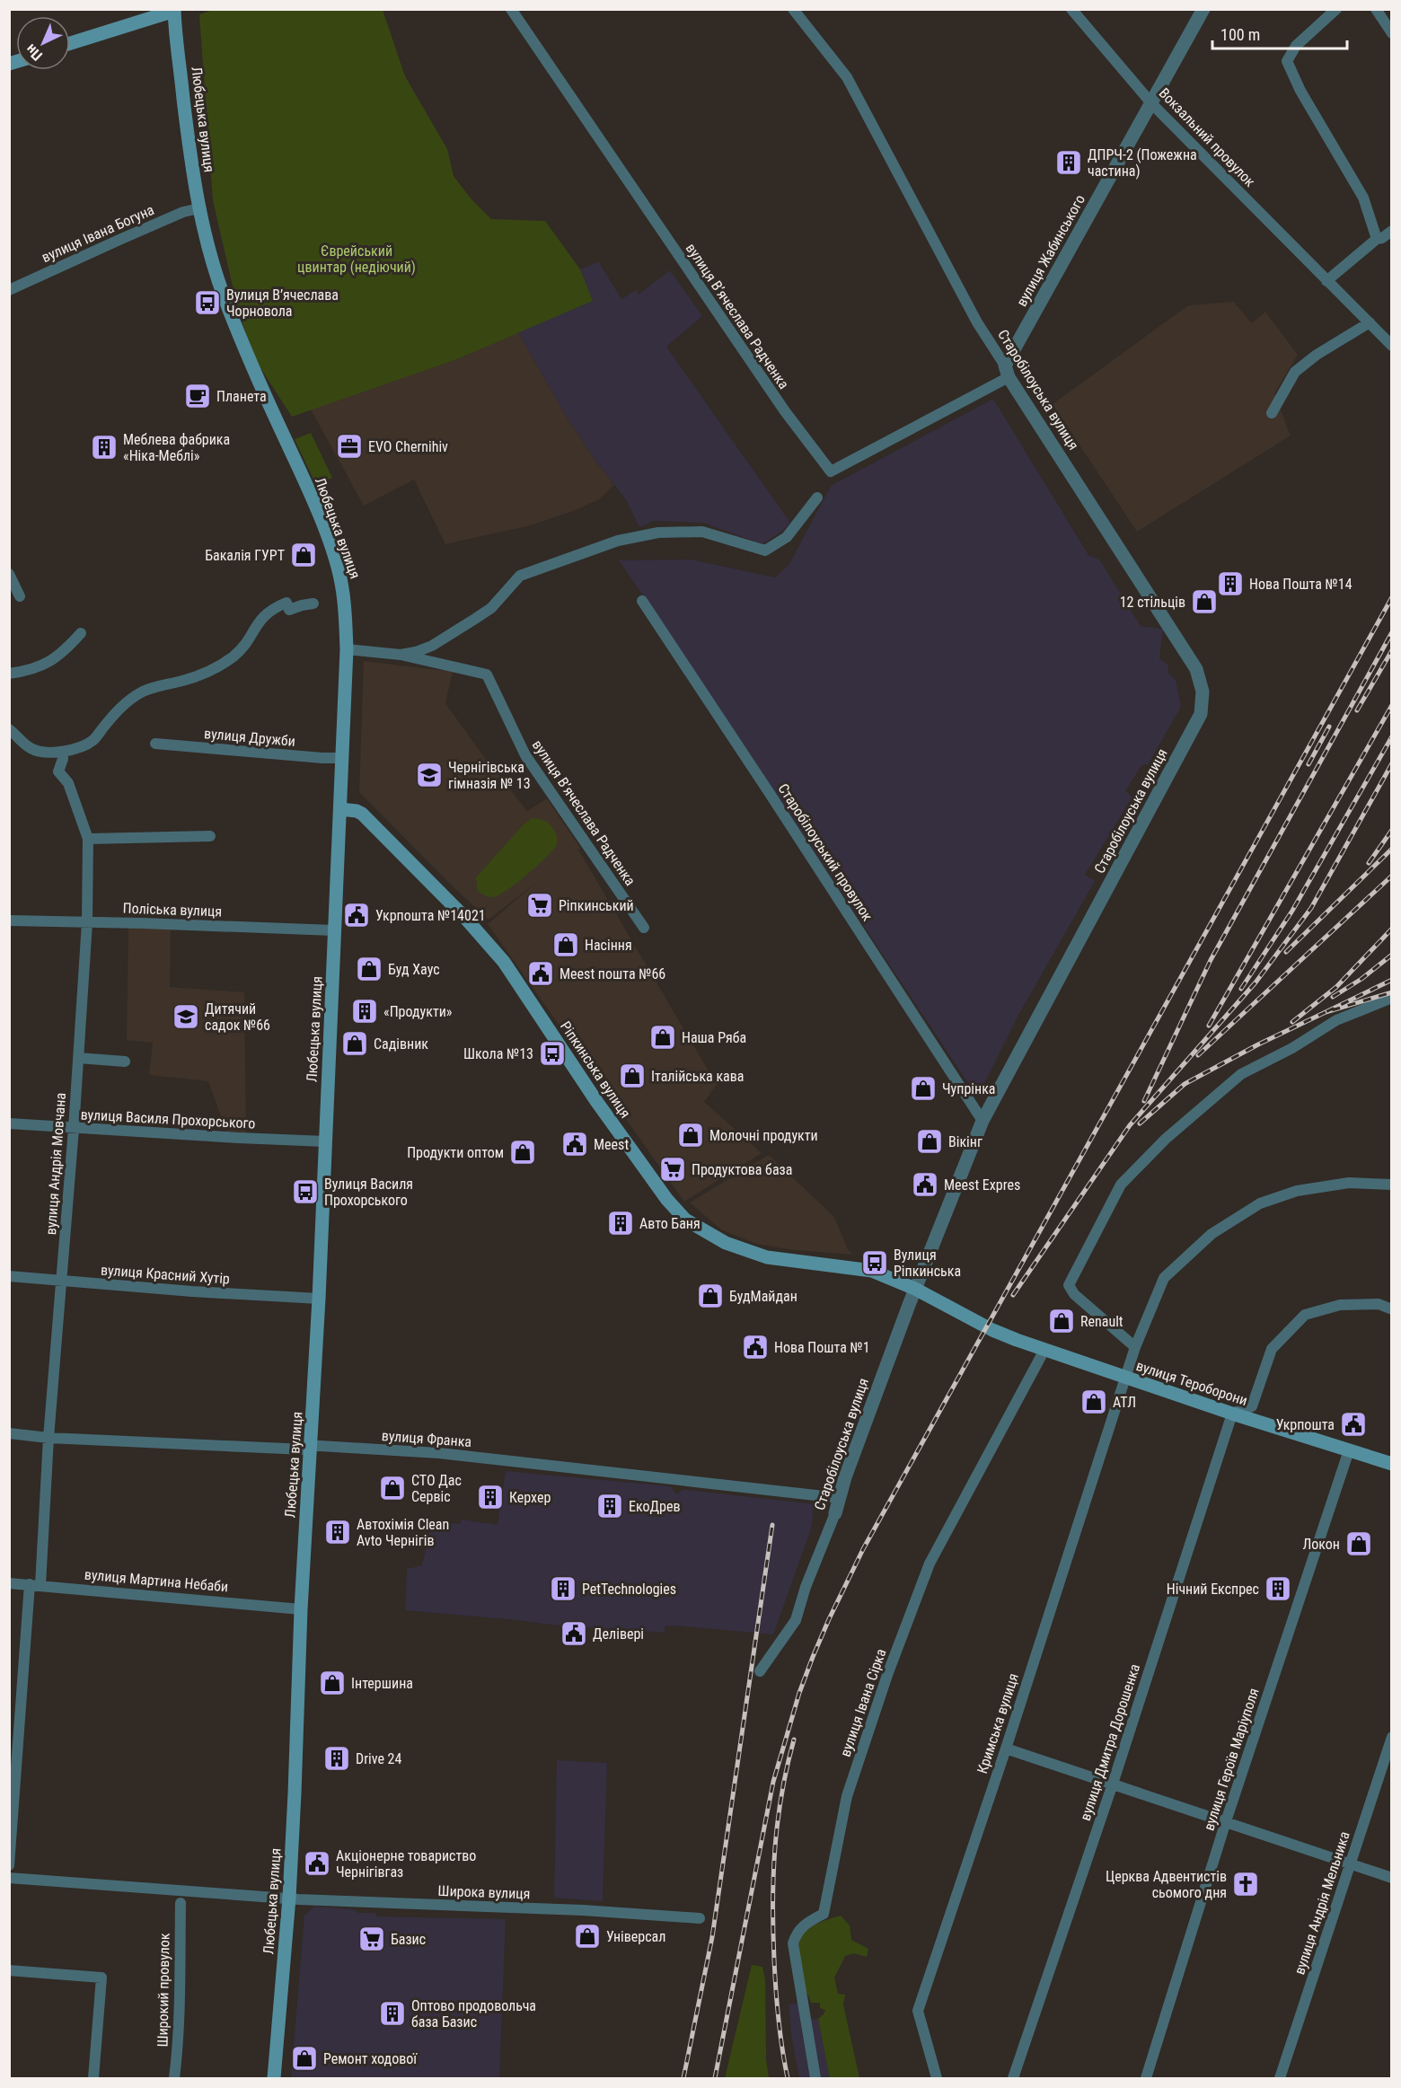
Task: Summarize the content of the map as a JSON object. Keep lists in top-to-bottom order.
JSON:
{
  "streets": {
    "main road": ["Любецька вулиця", "Ріпкинська вулиця", "вулиця Тероборони"],
    "street": [
      "Вокзальний провулок",
      "вулиця Івана Богуна",
      "вулиця Жабинського",
      "вулиця Вʼячеслава Радченка",
      "Старобілоуська вулиця",
      "вулиця Дружби",
      "Старобілоуський провулок",
      "Поліська вулиця",
      "вулиця Василя Прохорського",
      "вулиця Андрія Мовчана",
      "вулиця Красний Хутір",
      "вулиця Франка",
      "вулиця Мартина Небаби",
      "вулиця Івана Сірка",
      "Кримська вулиця",
      "вулиця Дмитра Дорошенка",
      "вулиця Героїв Маріуполя",
      "Широка вулиця",
      "вулиця Андрія Мельника",
      "Широкий провулок"
    ]
  },
  "crossings": [
    ["Любецька вулиця", "вулиця Івана Богуна"],
    ["Любецька вулиця", "вулиця Вʼячеслава Радченка"],
    ["Любецька вулиця", "вулиця Дружби"],
    ["Любецька вулиця", "Поліська вулиця"],
    ["Любецька вулиця", "Ріпкинська вулиця"],
    ["Любецька вулиця", "вулиця Василя Прохорського"],
    ["Любецька вулиця", "вулиця Красний Хутір"],
    ["Любецька вулиця", "вулиця Франка"],
    ["Любецька вулиця", "вулиця Мартина Небаби"],
    ["Любецька вулиця", "Широка вулиця"],
    ["Вокзальний провулок", "вулиця Жабинського"],
    ["вулиця Жабинського", "вулиця Вʼячеслава Радченка"],
    ["вулиця Жабинського", "Старобілоуська вулиця"],
    ["вулиця Вʼячеслава Радченка", "Старобілоуська вулиця"],
    ["Старобілоуська вулиця", "Старобілоуський провулок"],
    ["Старобілоуська вулиця", "Ріпкинська вулиця"],
    ["Старобілоуська вулиця", "вулиця Франка"],
    ["Поліська вулиця", "вулиця Андрія Мовчана"],
    ["Ріпкинська вулиця", "вулиця Тероборони"],
    ["вулиця Василя Прохорського", "вулиця Андрія Мовчана"],
    ["вулиця Андрія Мовчана", "вулиця Красний Хутір"],
    ["вулиця Андрія Мовчана", "вулиця Франка"],
    ["вулиця Андрія Мовчана", "вулиця Мартина Небаби"],
    ["вулиця Тероборони", "вулиця Івана Сірка"],
    ["вулиця Тероборони", "Кримська вулиця"],
    ["вулиця Тероборони", "вулиця Дмитра Дорошенка"],
    ["вулиця Тероборони", "вулиця Героїв Маріуполя"]
  ],
  "parks": ["Єврейський цвинтар (недіючий)"],
  "places": {
    "building": [
      "ДПРЧ-2 (Пожежна частина)",
      "Меблева фабрика «Ніка-Меблі»",
      "Нова Пошта №14",
      "«Продукти»",
      "Авто Баня",
      "Керхер",
      "ЕкоДрев",
      "Автохімія Clean Avto Чернігів",
      "PetTechnologies",
      "Нічний Експрес",
      "Drive 24",
      "Оптово продовольча база Базис"
    ],
    "bus stop": [
      "Вулиця В’ячеслава Чорновола",
      "Школа №13",
      "Вулиця Василя Прохорського",
      "Вулиця Ріпкинська"
    ],
    "cafe": ["Планета"],
    "office": ["EVO Chernihiv"],
    "shop": [
      "Бакалія ГУРТ",
      "12 стільців",
      "Насіння",
      "Буд Хаус",
      "Наша Ряба",
      "Садівник",
      "Італійська кава",
      "Чупрінка",
      "Молочні продукти",
      "Вікінг",
      "Продукти оптом",
      "БудМайдан",
      "Renault",
      "АТЛ",
      "СТО Дас Сервіс",
      "Локон",
      "Інтершина",
      "Універсал",
      "Ремонт ходової"
    ],
    "school or university": ["Чернігівська гімназія № 13", "Дитячий садок №66"],
    "supermarket": ["Ріпкинський", "Продуктова база", "Базис"],
    "public building": [
      "Укрпошта №14021",
      "Meest пошта №66",
      "Meest",
      "Meest Expres",
      "Нова Пошта №1",
      "Укрпошта",
      "Делівері",
      "Акціонерне товариство Чернігівгаз"
    ],
    "church": ["Церква Адвентистів сьомого дня"]
  },
  "scale_bar": "100 m",
  "north": "bottom left"
}
